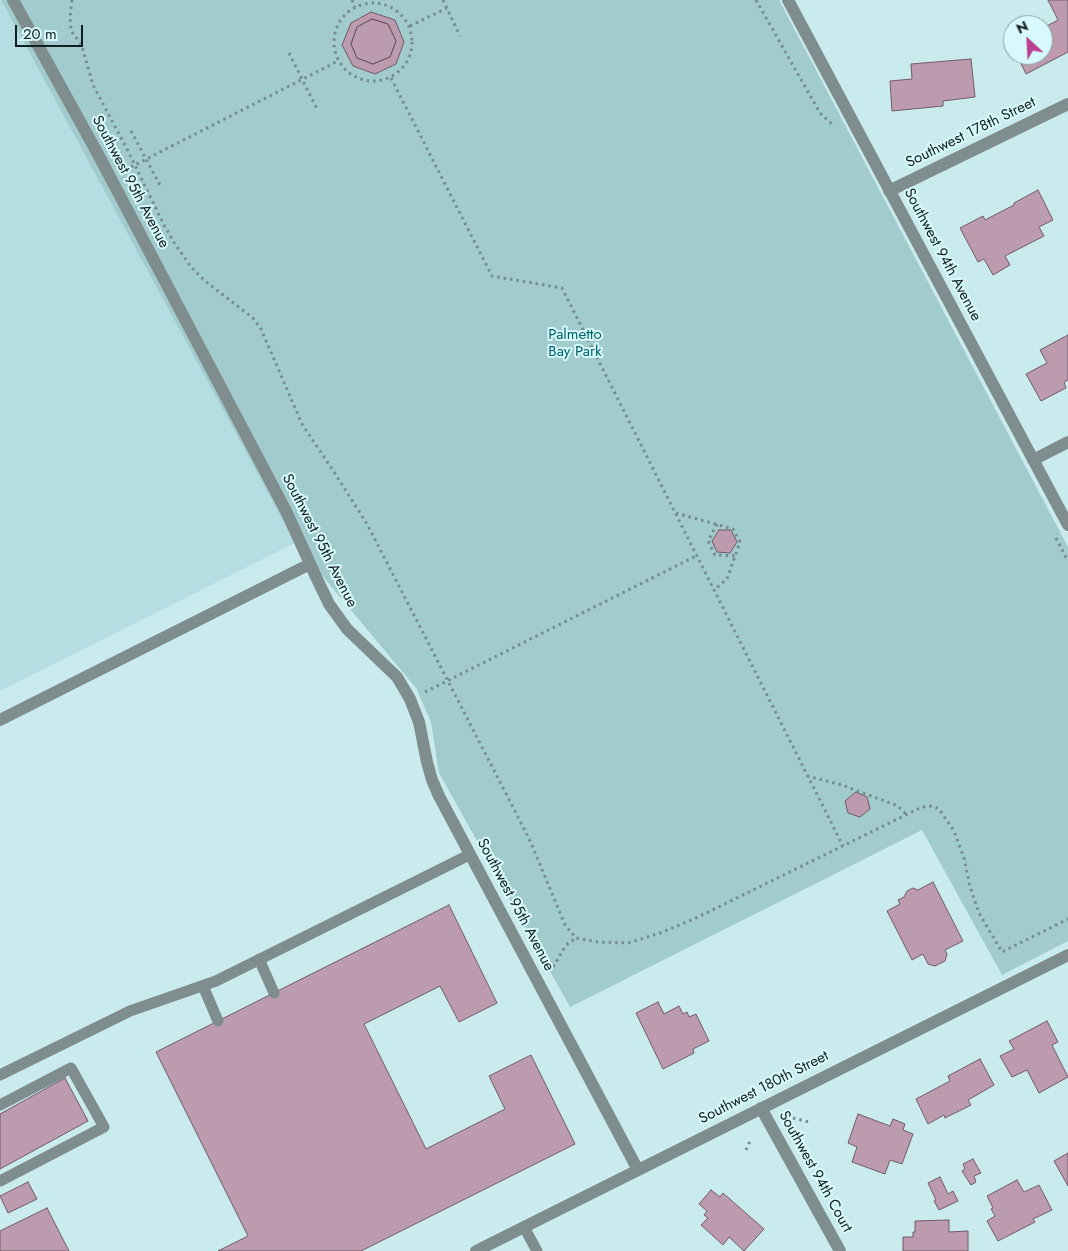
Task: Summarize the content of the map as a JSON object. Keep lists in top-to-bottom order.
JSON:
{
  "streets": {
    "street": [
      "Southwest 178th Street",
      "Southwest 95th Avenue",
      "Southwest 94th Avenue",
      "Southwest 180th Street",
      "Southwest 94th Court"
    ]
  },
  "crossings": [
    ["Southwest 178th Street", "Southwest 94th Avenue"],
    ["Southwest 95th Avenue", "Southwest 180th Street"],
    ["Southwest 180th Street", "Southwest 94th Court"]
  ],
  "parks": ["Palmetto Bay Park"],
  "scale_bar": "20 m",
  "north": "top left"
}
